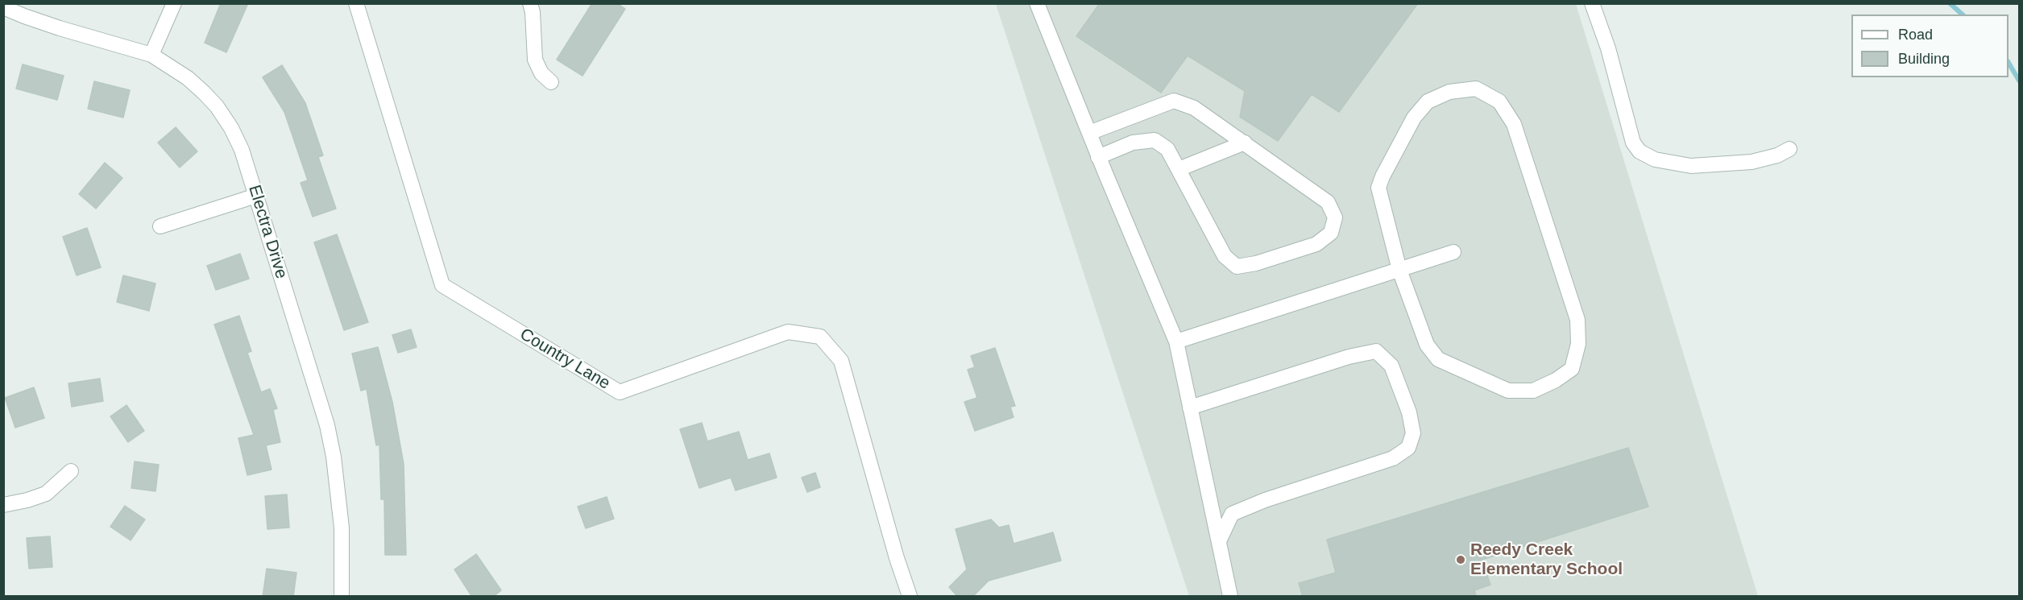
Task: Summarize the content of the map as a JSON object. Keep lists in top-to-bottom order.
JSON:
{
  "streets": {
    "street": ["Electra Drive", "Country Lane"]
  },
  "places": ["Reedy Creek Elementary School"],
  "legend": ["Road", "Building"]
}
